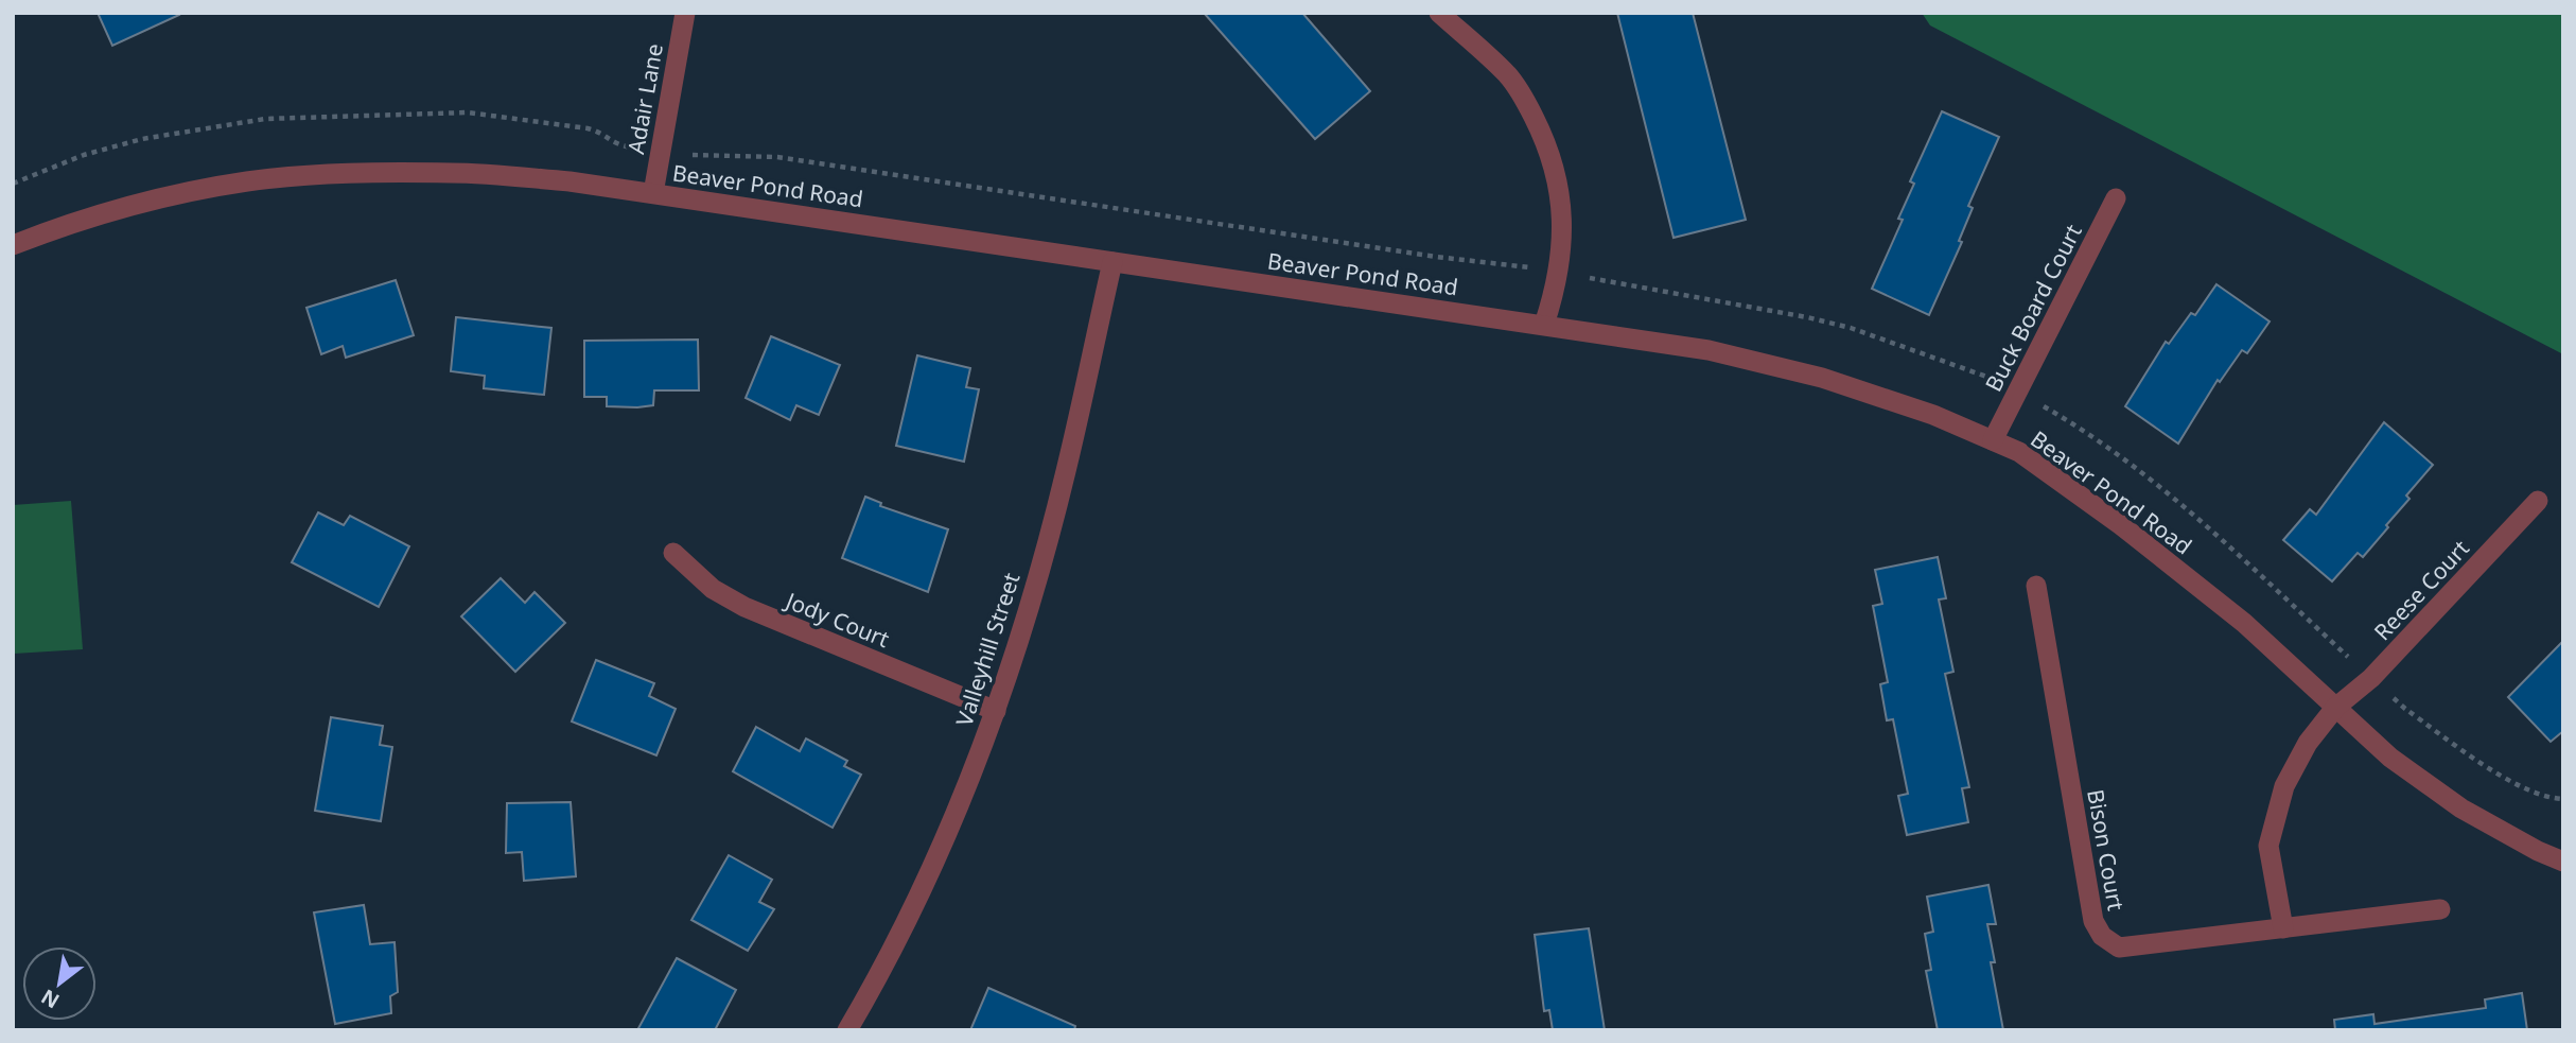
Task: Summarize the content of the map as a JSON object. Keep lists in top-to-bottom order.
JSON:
{
  "streets": {
    "street": [
      "Adair Lane",
      "Beaver Pond Road",
      "Buck Board Court",
      "Reese Court",
      "Jody Court",
      "Valleyhill Street",
      "Bison Court"
    ]
  },
  "crossings": [
    ["Adair Lane", "Beaver Pond Road"],
    ["Beaver Pond Road", "Buck Board Court"],
    ["Beaver Pond Road", "Reese Court"],
    ["Beaver Pond Road", "Valleyhill Street"],
    ["Jody Court", "Valleyhill Street"]
  ],
  "north": "bottom left"
}
